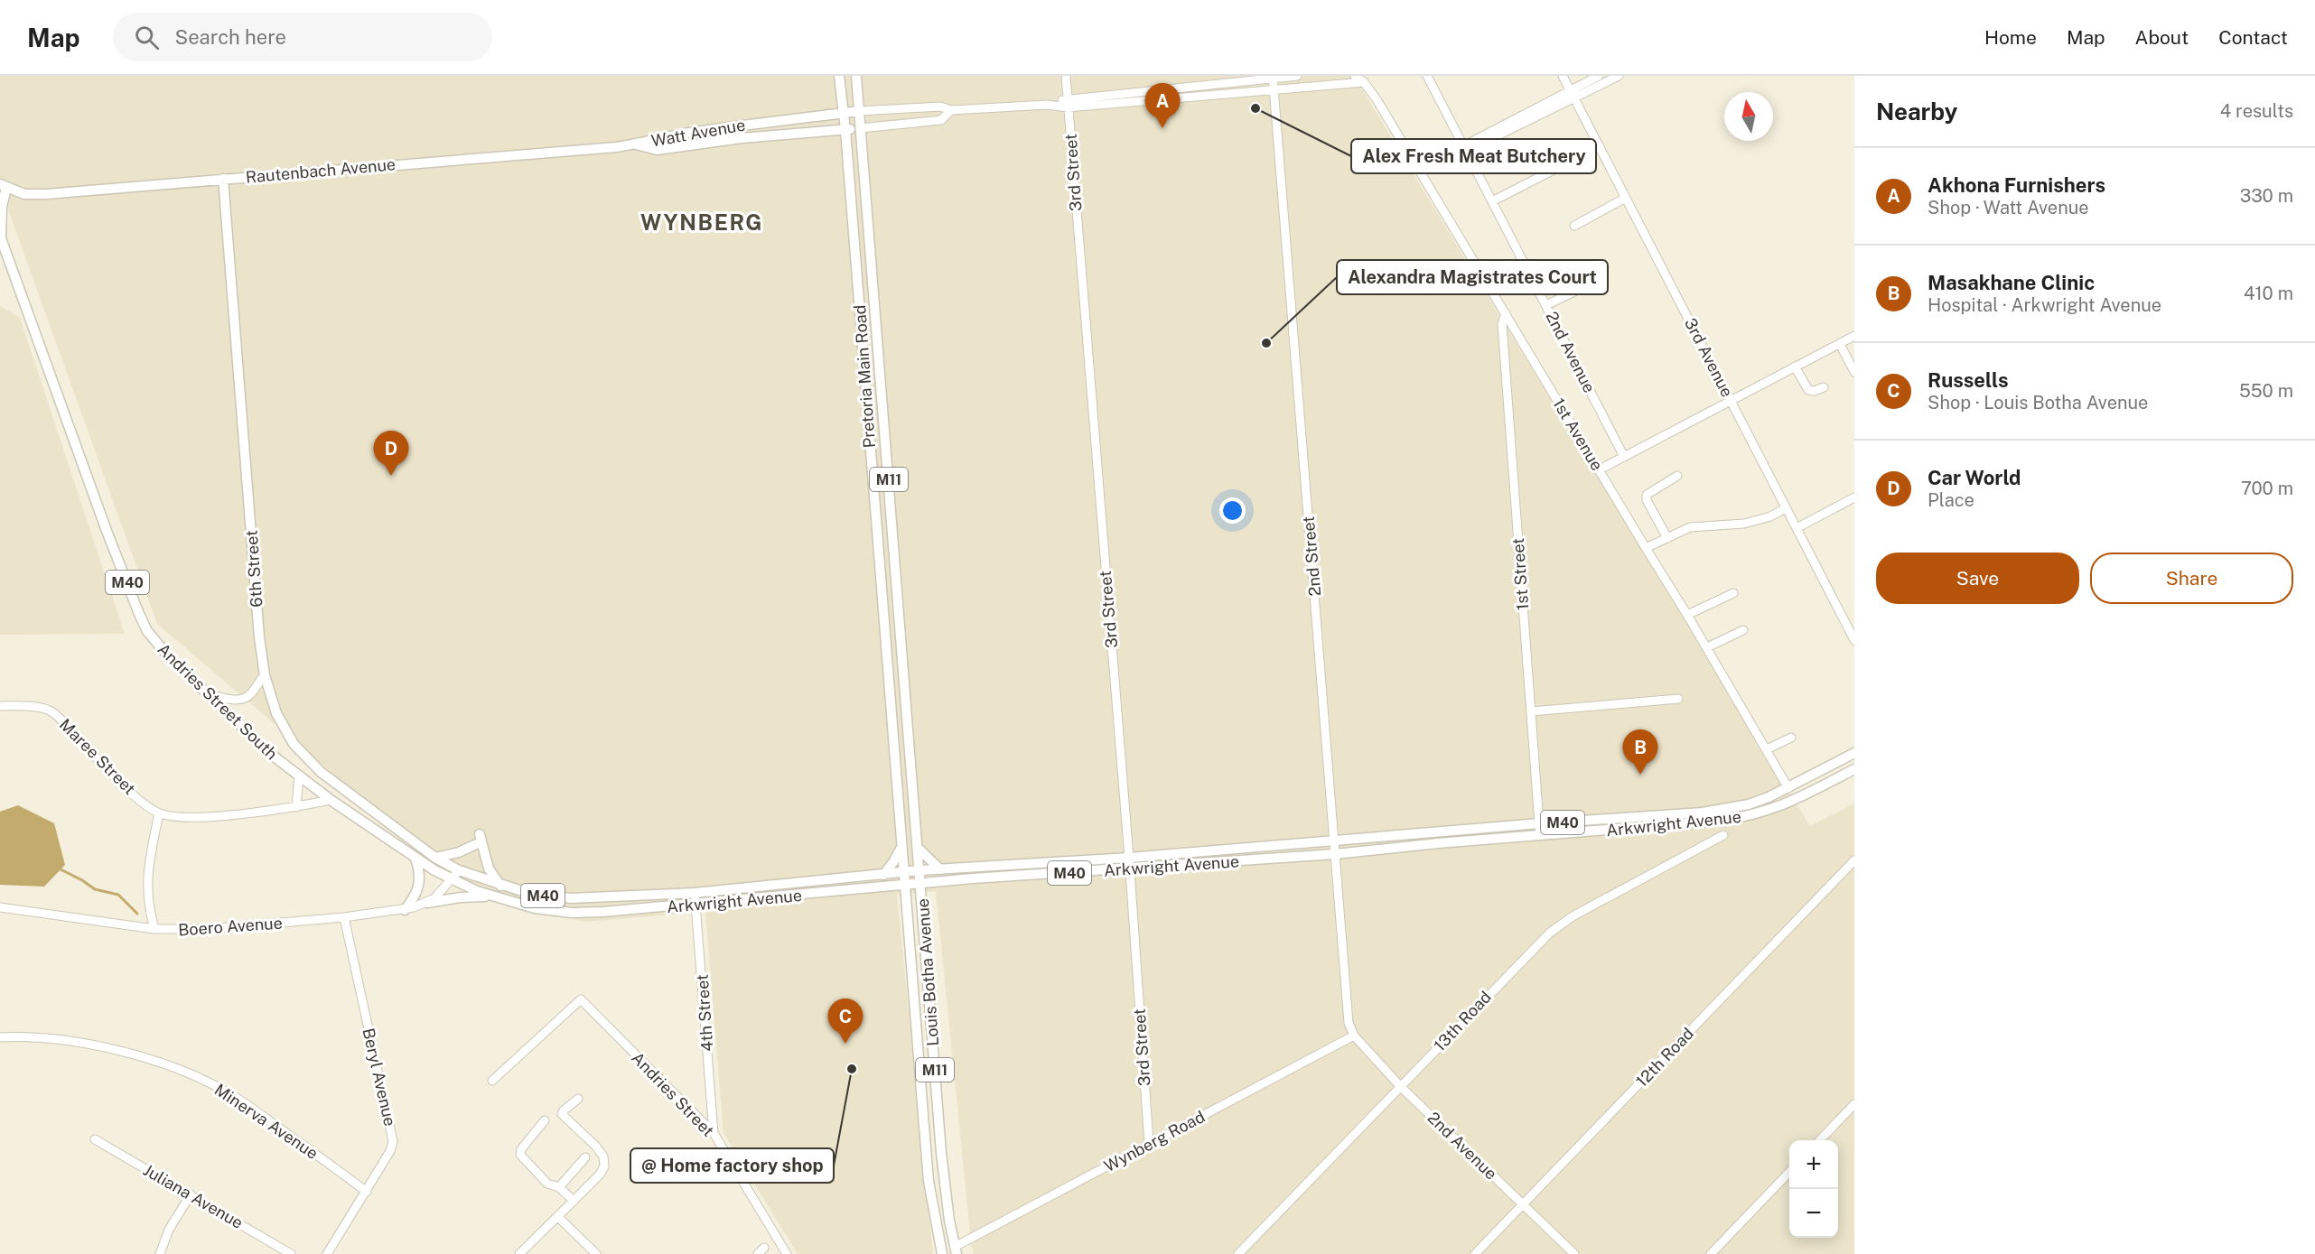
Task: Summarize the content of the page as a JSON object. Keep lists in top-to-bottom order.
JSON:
{
  "streets": {
    "main road": [
      "Watt Avenue",
      "Rautenbach Avenue",
      "Pretoria Main Road",
      "M11",
      "6th Street",
      "M40",
      "Andries Street South",
      "Arkwright Avenue",
      "Louis Botha Avenue"
    ],
    "street": [
      "3rd Street",
      "2nd Avenue",
      "3rd Avenue",
      "1st Avenue",
      "2nd Street",
      "1st Street",
      "Maree Street",
      "Boero Avenue",
      "4th Street",
      "13th Road",
      "12th Road",
      "Beryl Avenue",
      "Andries Street",
      "Minerva Avenue",
      "Wynberg Road",
      "Juliana Avenue"
    ]
  },
  "crossings": [
    ["Watt Avenue", "Rautenbach Avenue"],
    ["Watt Avenue", "3rd Street"],
    ["Watt Avenue", "Pretoria Main Road"],
    ["Watt Avenue", "1st Avenue"],
    ["Watt Avenue", "2nd Street"],
    ["Rautenbach Avenue", "6th Street"],
    ["3rd Street", "Arkwright Avenue"],
    ["3rd Street", "Wynberg Road"],
    ["2nd Avenue", "2nd Street"],
    ["2nd Avenue", "13th Road"],
    ["2nd Avenue", "12th Road"],
    ["2nd Avenue", "Wynberg Road"],
    ["Pretoria Main Road", "M11"],
    ["Pretoria Main Road", "Arkwright Avenue"],
    ["1st Avenue", "1st Street"],
    ["1st Avenue", "Arkwright Avenue"],
    ["M11", "Arkwright Avenue"],
    ["M11", "Louis Botha Avenue"],
    ["2nd Street", "Arkwright Avenue"],
    ["2nd Street", "Wynberg Road"],
    ["6th Street", "Arkwright Avenue"],
    ["6th Street", "Boero Avenue"],
    ["1st Street", "Arkwright Avenue"],
    ["Andries Street South", "Arkwright Avenue"],
    ["Andries Street South", "Boero Avenue"],
    ["Arkwright Avenue", "Boero Avenue"],
    ["Arkwright Avenue", "Louis Botha Avenue"],
    ["Arkwright Avenue", "4th Street"],
    ["Boero Avenue", "Beryl Avenue"],
    ["Louis Botha Avenue", "Wynberg Road"],
    ["4th Street", "Andries Street"],
    ["Beryl Avenue", "Minerva Avenue"]
  ],
  "districts": ["WYNBERG"],
  "places": ["Alex Fresh Meat Butchery", "Alexandra Magistrates Court", "@ Home factory shop"],
  "north": "top",
  "page": {
    "header": "Map",
    "search": "Search here",
    "nav": [
      "Home",
      "Map",
      "About",
      "Contact"
    ],
    "heading": ["Nearby", "4 results"],
    "pins": [
      "A",
      "D",
      "B",
      "C"
    ],
    "list": [
      {
        "mark": "A",
        "name": "Akhona Furnishers",
        "note": "Shop · Watt Avenue",
        "value": "330 m"
      },
      {
        "mark": "B",
        "name": "Masakhane Clinic",
        "note": "Hospital · Arkwright Avenue",
        "value": "410 m"
      },
      {
        "mark": "C",
        "name": "Russells",
        "note": "Shop · Louis Botha Avenue",
        "value": "550 m"
      },
      {
        "mark": "D",
        "name": "Car World",
        "note": "Place",
        "value": "700 m"
      }
    ],
    "buttons": ["Save", "Share"],
    "map_buttons": ["+", "−"]
  }
}
